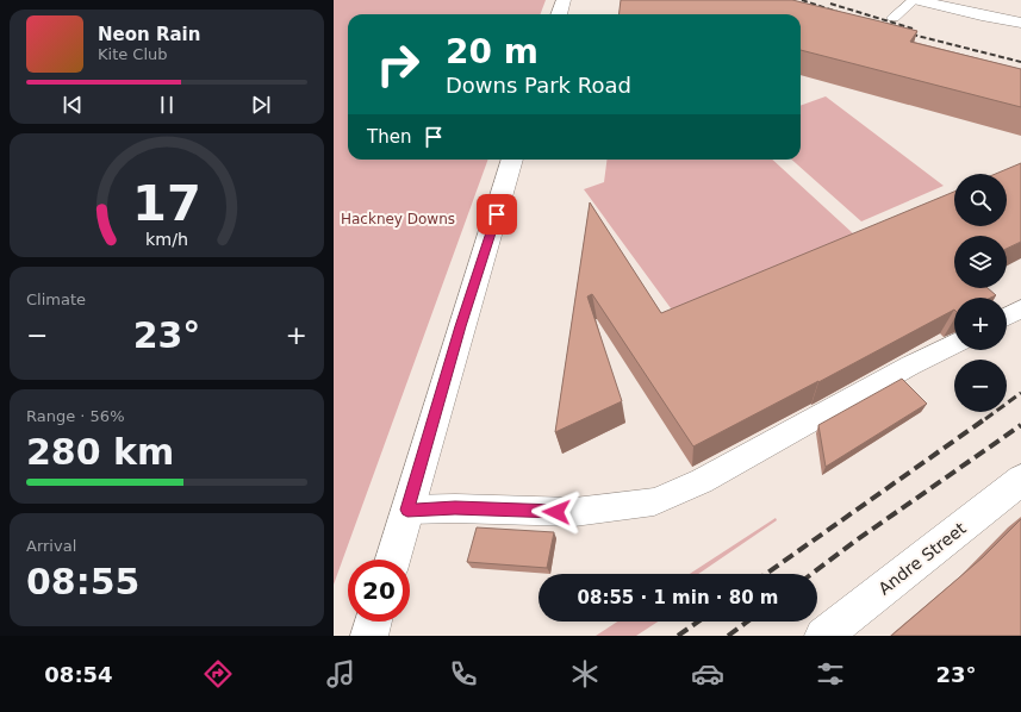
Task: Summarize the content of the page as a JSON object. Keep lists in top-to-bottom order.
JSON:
{
  "streets": {
    "street": ["Andre Street"]
  },
  "parks": ["Hackney Downs"],
  "page": {
    "turn": ["20 m", "Downs Park Road"],
    "song": ["Neon Rain", "Kite Club"],
    "then": "Then",
    "map_buttons": ["+", "−"],
    "tile": [
      "Climate",
      ["Range · 56%", "280 km"],
      ["Arrival", "08:55"]
    ],
    "heat": ["−", "23°", "+"],
    "limit": "20",
    "trip": "08:55 · 1 min · 80 m",
    "tabs": ["08:54", "23°"],
    "gauge": ["17", "km/h"]
  }
}
